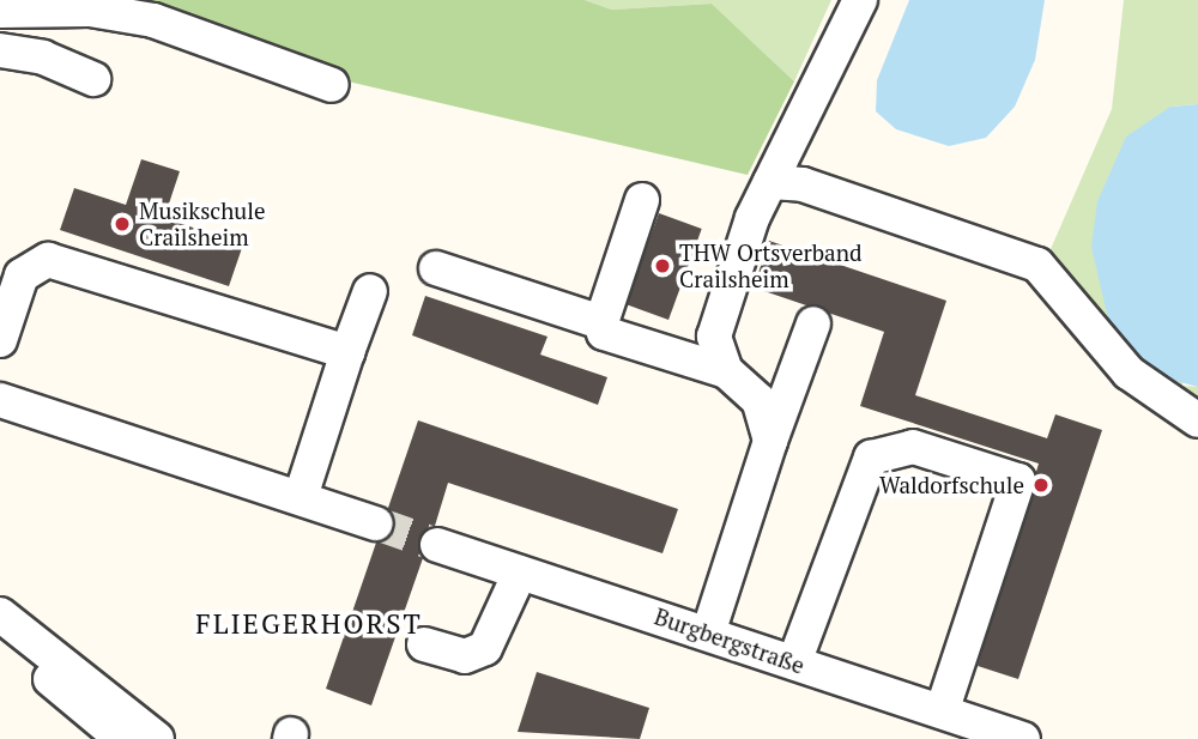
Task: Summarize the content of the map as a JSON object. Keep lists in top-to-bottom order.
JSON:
{
  "streets": {
    "street": ["Burgbergstraße"]
  },
  "districts": ["FLIEGERHORST"],
  "places": ["Musikschule Crailsheim", "THW Ortsverband Crailsheim", "Waldorfschule"]
}
